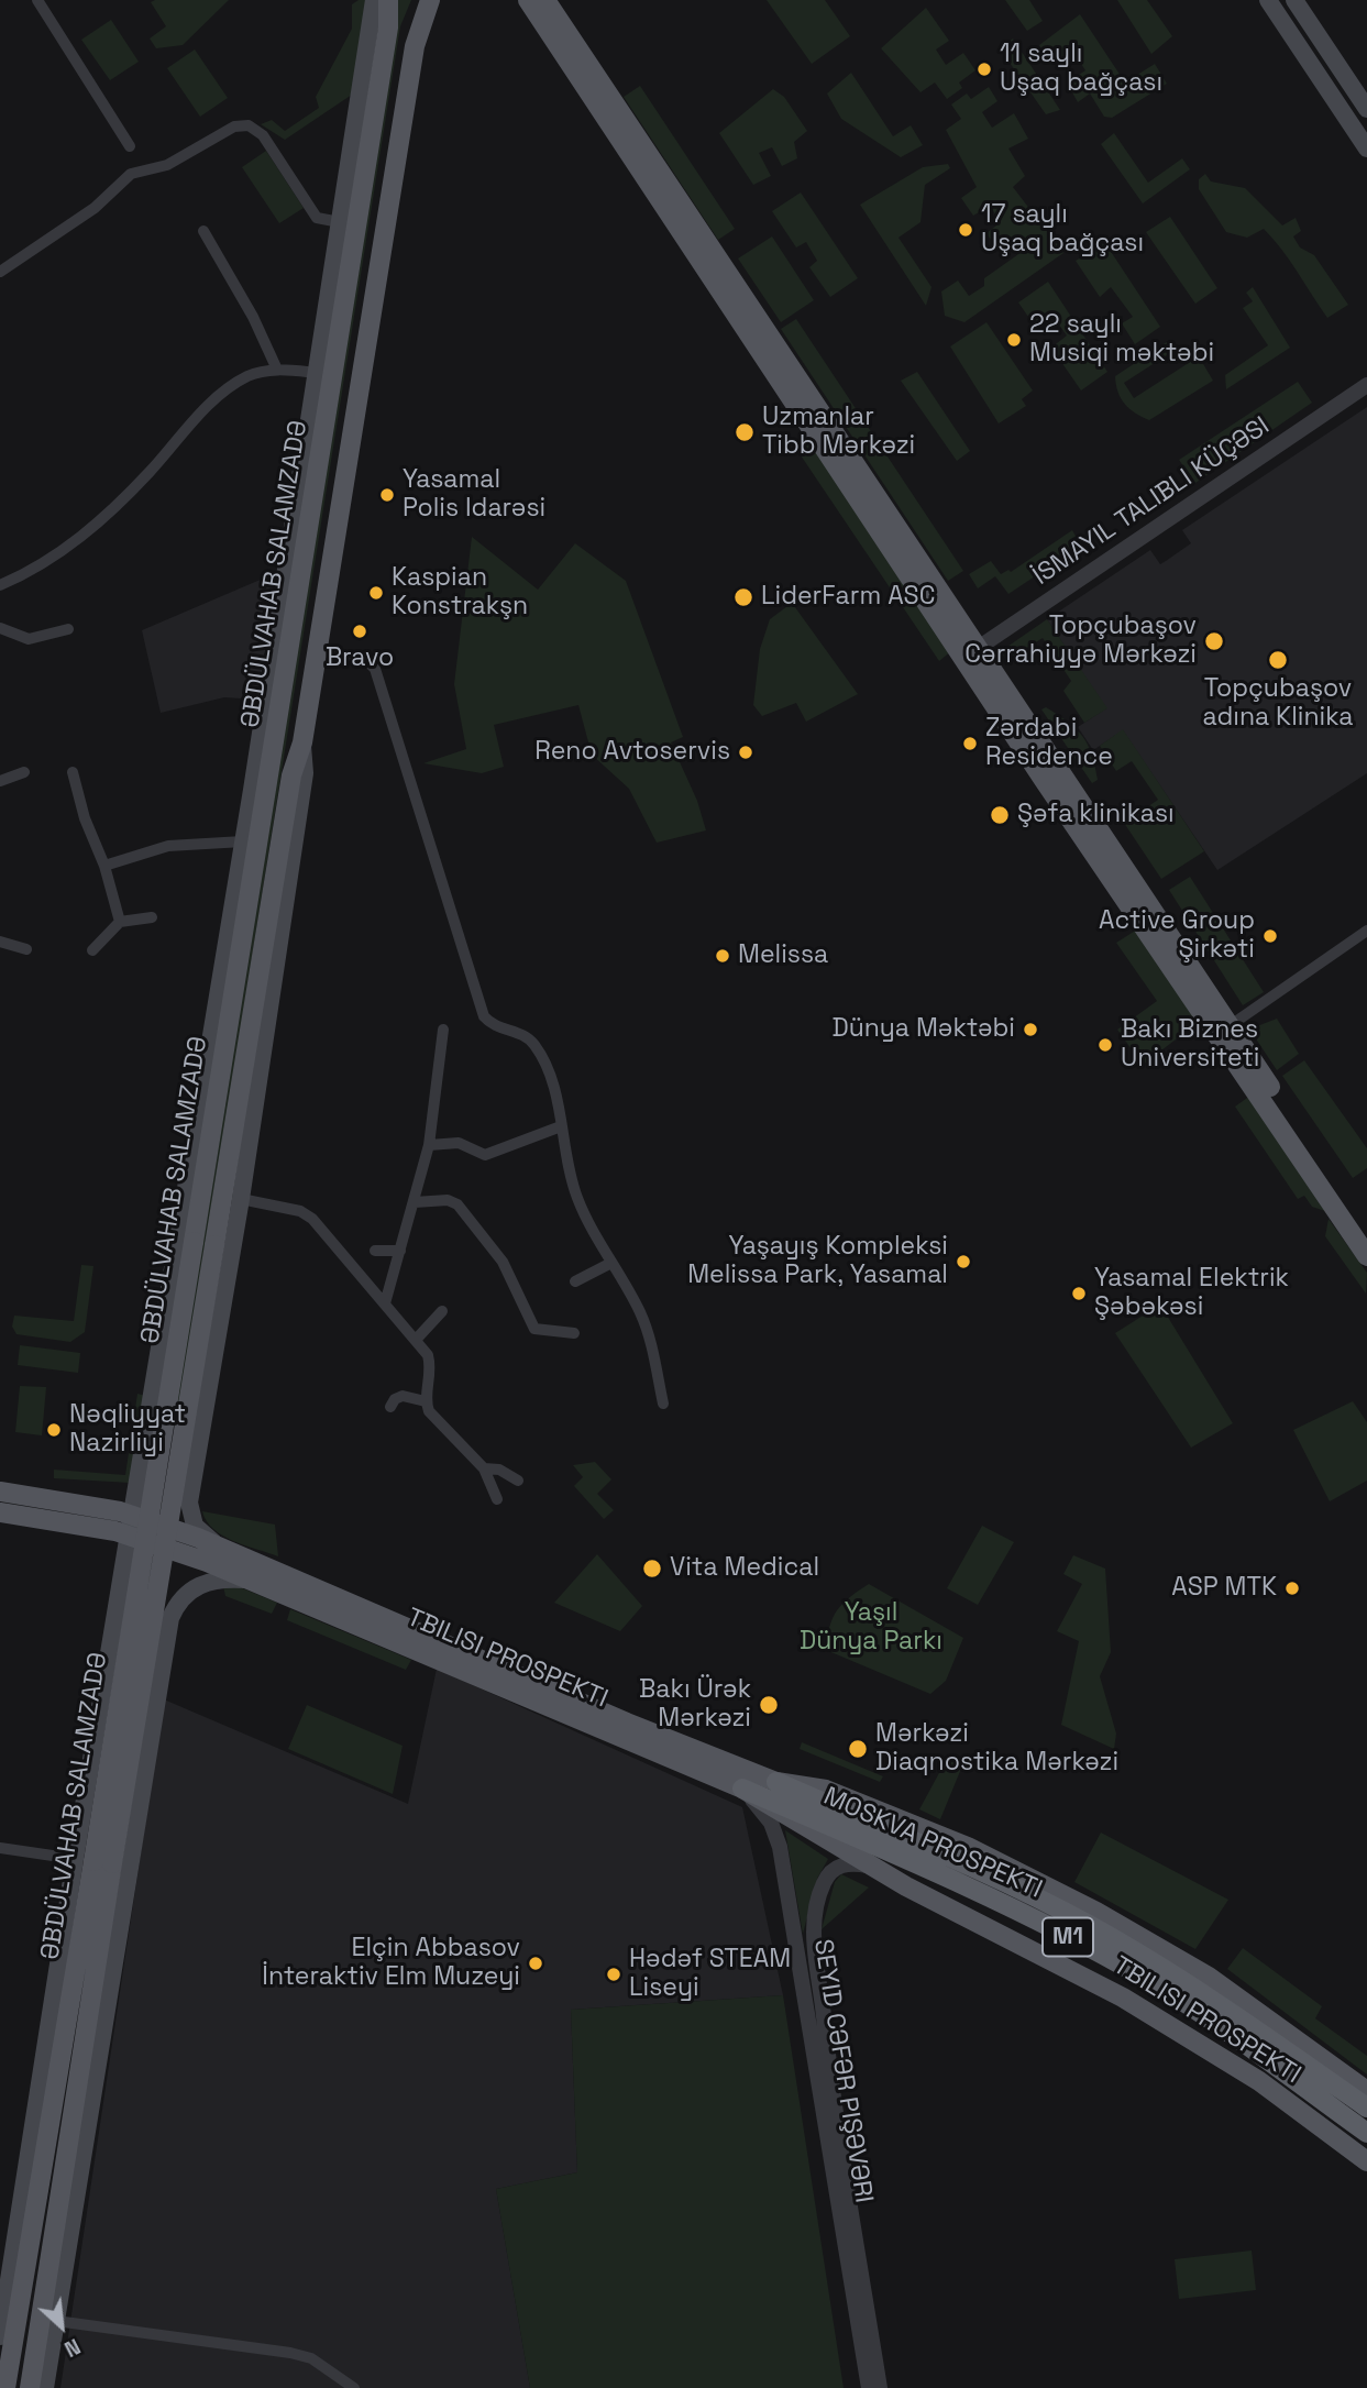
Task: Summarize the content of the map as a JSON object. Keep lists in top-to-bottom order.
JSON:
{
  "streets": {
    "highway": ["MOSKVA PROSPEKTI", "M1"],
    "main road": ["ƏBDÜLVAHAB SALAMZADƏ", "TBILISI PROSPEKTI"],
    "street": ["SEYID CƏFƏR PIŞƏVƏRI"]
  },
  "crossings": [
    ["ƏBDÜLVAHAB SALAMZADƏ", "TBILISI PROSPEKTI"],
    ["TBILISI PROSPEKTI", "MOSKVA PROSPEKTI"],
    ["TBILISI PROSPEKTI", "SEYID CƏFƏR PIŞƏVƏRI"],
    ["MOSKVA PROSPEKTI", "SEYID CƏFƏR PIŞƏVƏRI"]
  ],
  "parks": ["Yaşıl Dünya Parkı"],
  "places": [
    "11 saylı Uşaq bağçası",
    "17 saylı Uşaq bağçası",
    "22 saylı Musiqi məktəbi",
    "Uzmanlar Tibb Mərkəzi",
    "Yasamal Polis Idarəsi",
    "Kaspian Konstrakşn",
    "LiderFarm ASC",
    "Bravo",
    "Topçubaşov Cərrahiyyə Mərkəzi",
    "Topçubaşov adına Klinika",
    "Zərdabi Residence",
    "Reno Avtoservis",
    "Şəfa klinikası",
    "Active Group Şirkəti",
    "Melissa",
    "Dünya Məktəbi",
    "Bakı Biznes Universiteti",
    "Yaşayış Kompleksi Melissa Park, Yasamal",
    "Yasamal Elektrik Şəbəkəsi",
    "Nəqliyyat Nazirliyi",
    "Vita Medical",
    "ASP MTK",
    "Bakı Ürək Mərkəzi",
    "Mərkəzi Diaqnostika Mərkəzi",
    "Elçin Abbasov İnteraktiv Elm Muzeyi",
    "Hədəf STEAM Liseyi"
  ],
  "north": "bottom right"
}
